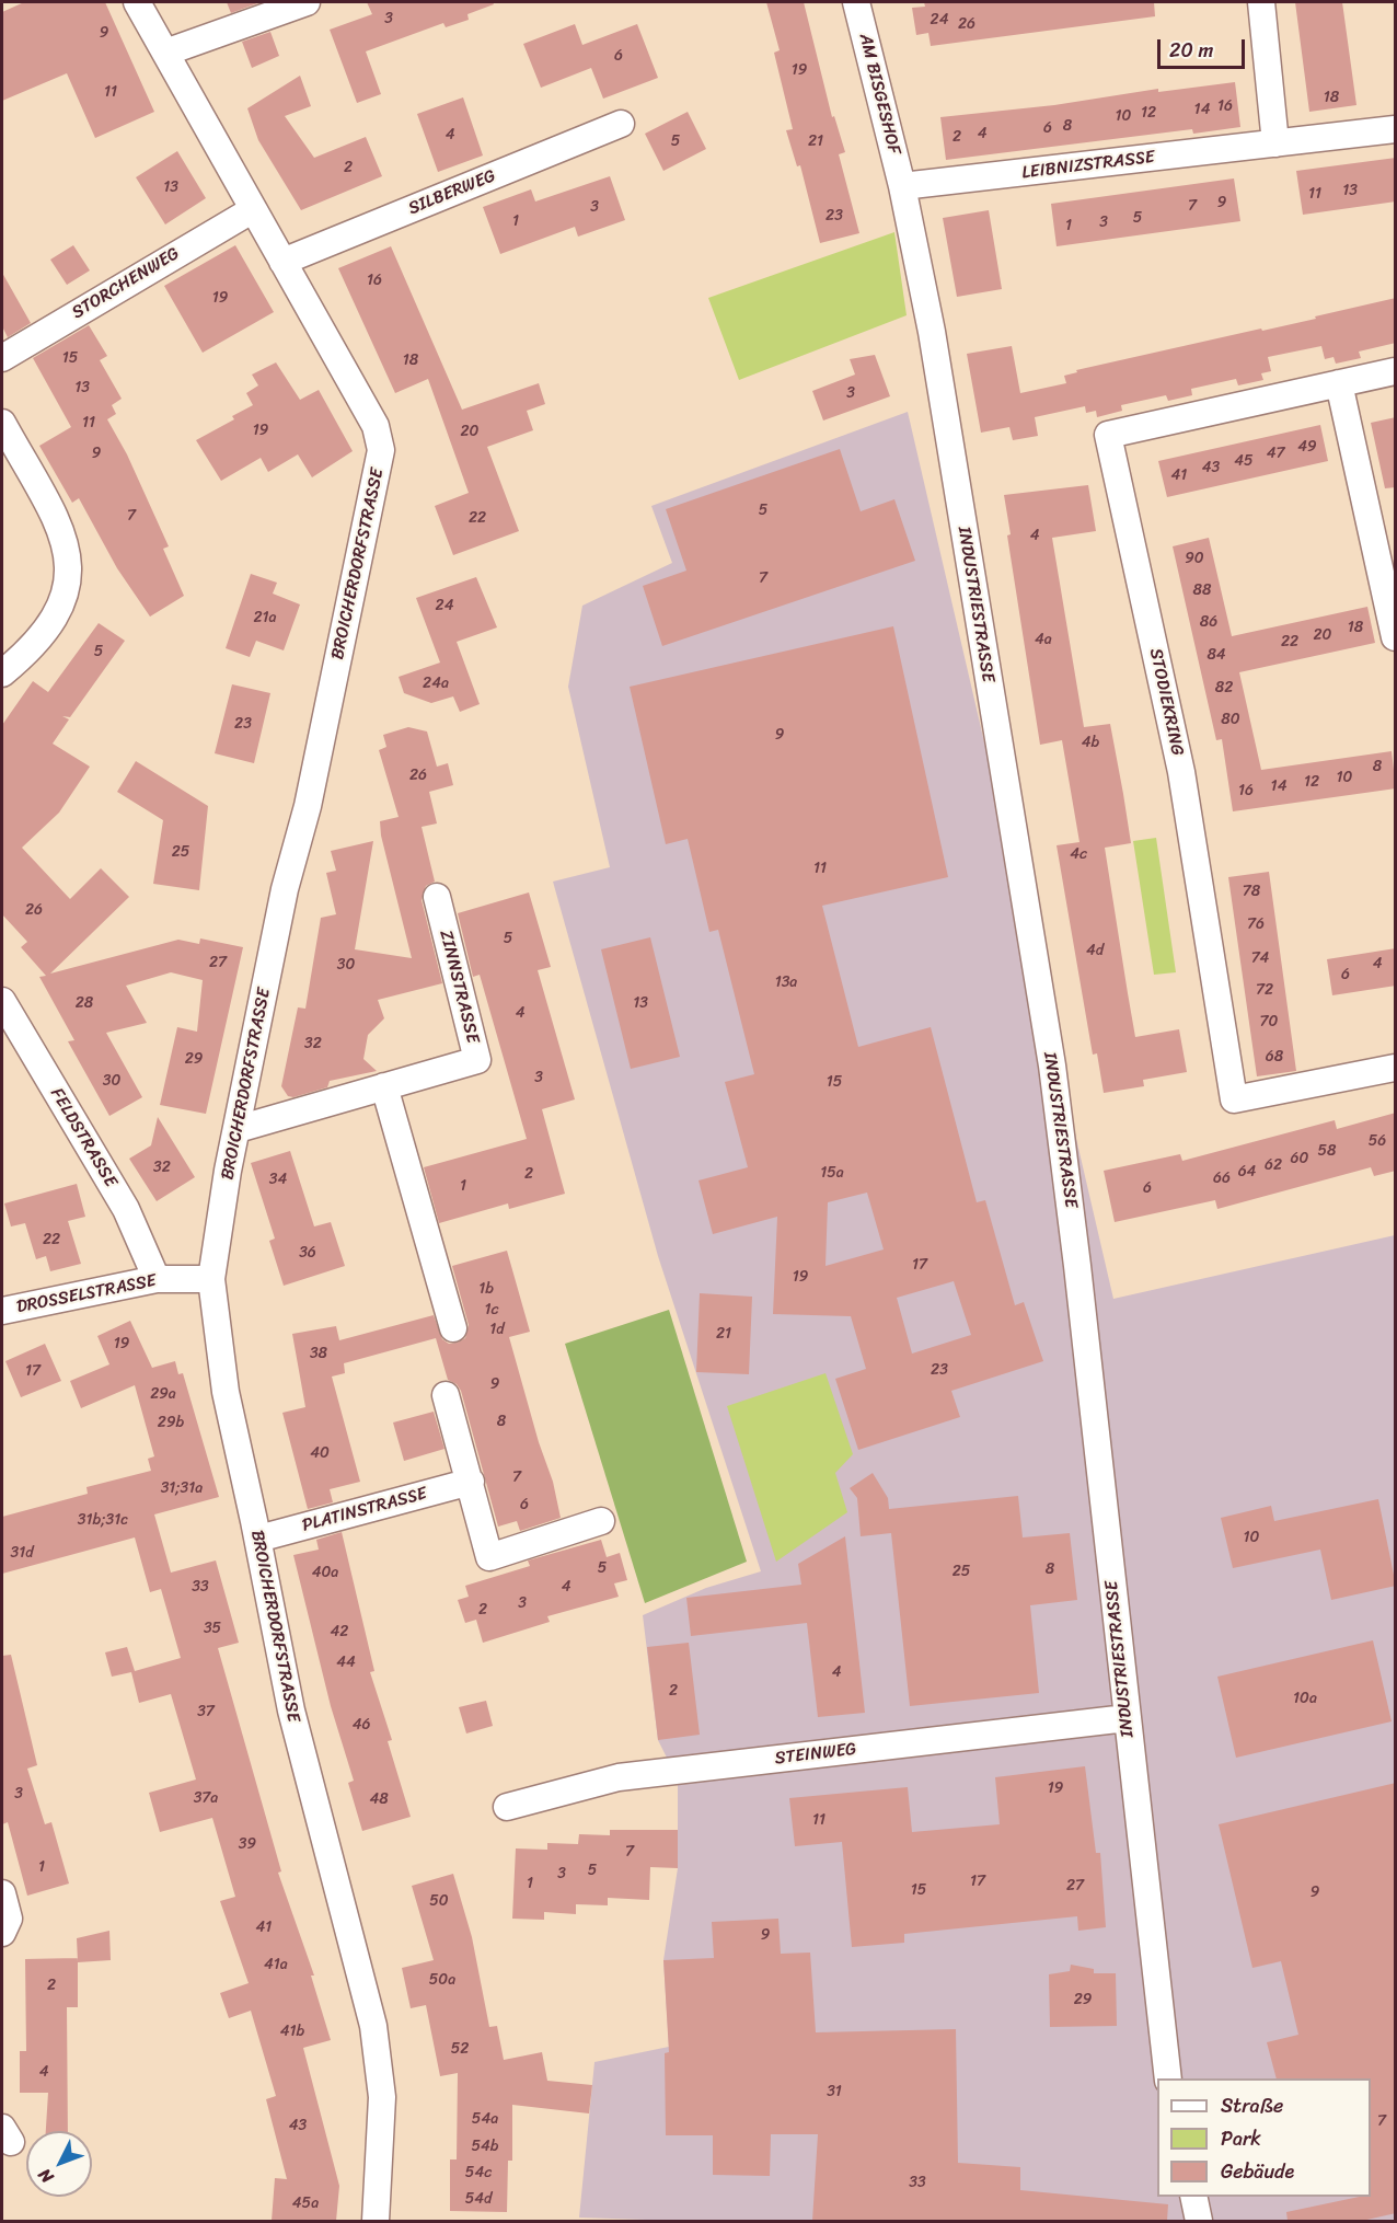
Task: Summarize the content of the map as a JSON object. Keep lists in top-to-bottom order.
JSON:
{
  "streets": {
    "street": [
      "AM BISGESHOF",
      "LEIBNIZSTRASSE",
      "SILBERWEG",
      "STORCHENWEG",
      "BROICHERDORFSTRASSE",
      "INDUSTRIESTRASSE",
      "STODIEKRING",
      "ZINNSTRASSE",
      "FELDSTRASSE",
      "DROSSELSTRASSE",
      "PLATINSTRASSE",
      "STEINWEG"
    ]
  },
  "crossings": [
    ["AM BISGESHOF", "LEIBNIZSTRASSE"],
    ["AM BISGESHOF", "INDUSTRIESTRASSE"],
    ["LEIBNIZSTRASSE", "INDUSTRIESTRASSE"],
    ["SILBERWEG", "BROICHERDORFSTRASSE"],
    ["STORCHENWEG", "BROICHERDORFSTRASSE"],
    ["BROICHERDORFSTRASSE", "ZINNSTRASSE"],
    ["BROICHERDORFSTRASSE", "DROSSELSTRASSE"],
    ["BROICHERDORFSTRASSE", "PLATINSTRASSE"],
    ["INDUSTRIESTRASSE", "STEINWEG"],
    ["FELDSTRASSE", "DROSSELSTRASSE"]
  ],
  "house_numbers": [
    "3",
    "24",
    "26",
    "9",
    "6",
    "19",
    "11",
    "18",
    "16",
    "14",
    "12",
    "10",
    "8",
    "6",
    "4",
    "4",
    "2",
    "5",
    "21",
    "2",
    "13",
    "13",
    "11",
    "9",
    "7",
    "3",
    "23",
    "5",
    "1",
    "3",
    "1",
    "16",
    "19",
    "15",
    "18",
    "13",
    "3",
    "11",
    "19",
    "20",
    "49",
    "9",
    "47",
    "45",
    "43",
    "41",
    "5",
    "7",
    "22",
    "4",
    "90",
    "7",
    "88",
    "24",
    "21a",
    "86",
    "18",
    "20",
    "4a",
    "22",
    "5",
    "84",
    "24a",
    "82",
    "80",
    "23",
    "9",
    "4b",
    "8",
    "26",
    "10",
    "12",
    "14",
    "16",
    "25",
    "4c",
    "11",
    "78",
    "26",
    "76",
    "5",
    "4d",
    "74",
    "27",
    "4",
    "30",
    "6",
    "13a",
    "72",
    "28",
    "13",
    "4",
    "70",
    "32",
    "68",
    "29",
    "3",
    "30",
    "15",
    "56",
    "58",
    "60",
    "62",
    "32",
    "64",
    "15a",
    "2",
    "66",
    "34",
    "1",
    "6",
    "22",
    "36",
    "17",
    "19",
    "1b",
    "1c",
    "1d",
    "21",
    "19",
    "38",
    "23",
    "17",
    "9",
    "29a",
    "8",
    "29b",
    "40",
    "7",
    "31;31a",
    "6",
    "31b;31c",
    "10",
    "31d",
    "5",
    "8",
    "25",
    "40a",
    "33",
    "4",
    "3",
    "2",
    "35",
    "42",
    "44",
    "4",
    "2",
    "10a",
    "37",
    "46",
    "19",
    "3",
    "37a",
    "48",
    "11",
    "39",
    "7",
    "1",
    "5",
    "3",
    "17",
    "1",
    "27",
    "15",
    "9",
    "50",
    "41",
    "9",
    "41a",
    "50a",
    "2",
    "29",
    "41b",
    "52",
    "4",
    "31",
    "54a",
    "7",
    "43",
    "54b",
    "54c",
    "33",
    "54d",
    "45a"
  ],
  "legend": ["Straße", "Park", "Gebäude"],
  "scale_bar": "20 m",
  "north": "bottom left"
}
